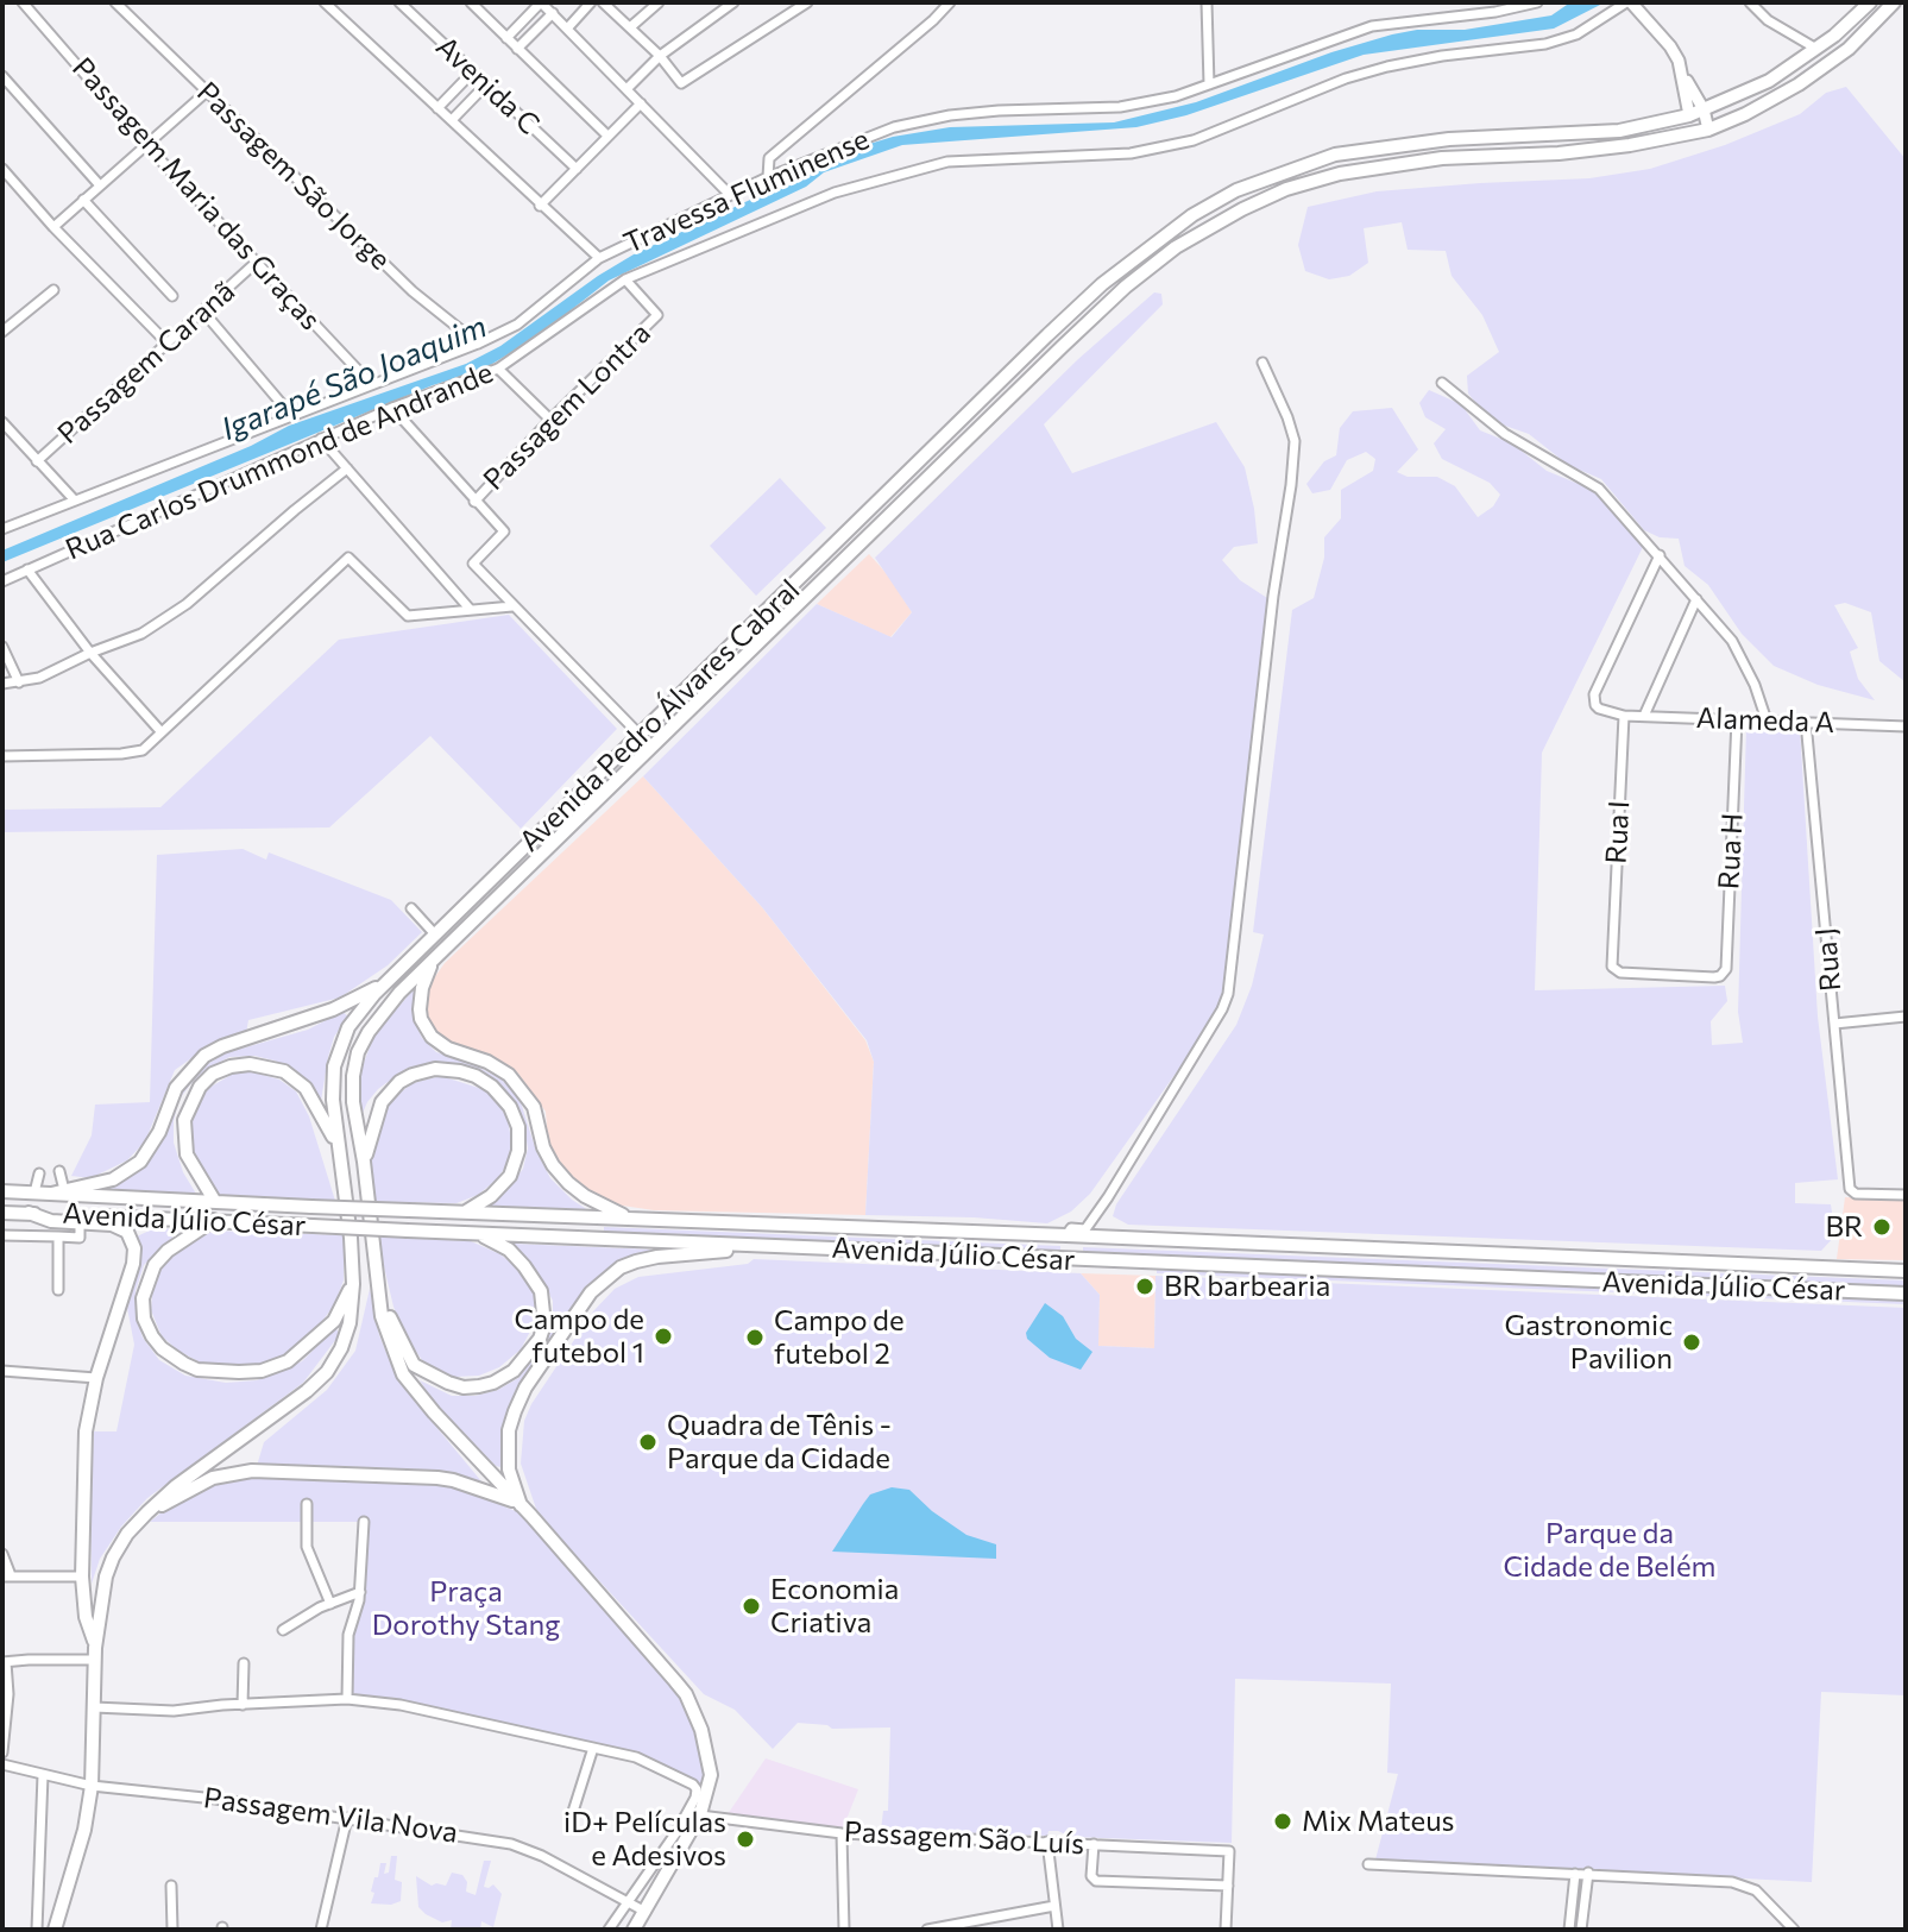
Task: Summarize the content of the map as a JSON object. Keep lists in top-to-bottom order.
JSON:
{
  "streets": {
    "main road": ["Avenida Pedro Álvares Cabral", "Avenida Júlio César"],
    "street": [
      "Avenida C",
      "Passagem São Jorge",
      "Travessa Fluminense",
      "Passagem Maria das Graças",
      "Passagem Caranã",
      "Passagem Lontra",
      "Rua Carlos Drummond de Andrande",
      "Alameda A",
      "Rua I",
      "Rua H",
      "Rua J",
      "Passagem Vila Nova",
      "Passagem São Luís"
    ]
  },
  "crossings": [
    ["Passagem São Jorge", "Travessa Fluminense"],
    ["Travessa Fluminense", "Passagem Maria das Graças"],
    ["Passagem Maria das Graças", "Passagem Caranã"],
    ["Passagem Lontra", "Rua Carlos Drummond de Andrande"],
    ["Avenida Pedro Álvares Cabral", "Passagem Vila Nova"],
    ["Alameda A", "Rua I"],
    ["Alameda A", "Rua H"],
    ["Alameda A", "Rua J"],
    ["Rua I", "Rua H"]
  ],
  "water": ["Igarapé São Joaquim"],
  "parks": ["Parque da Cidade de Belém", "Praça Dorothy Stang"],
  "places": [
    "BR",
    "BR barbearia",
    "Campo de futebol 1",
    "Campo de futebol 2",
    "Gastronomic Pavilion",
    "Quadra de Tênis - Parque da Cidade",
    "Economia Criativa",
    "Mix Mateus",
    "iD+ Películas e Adesivos"
  ]
}
